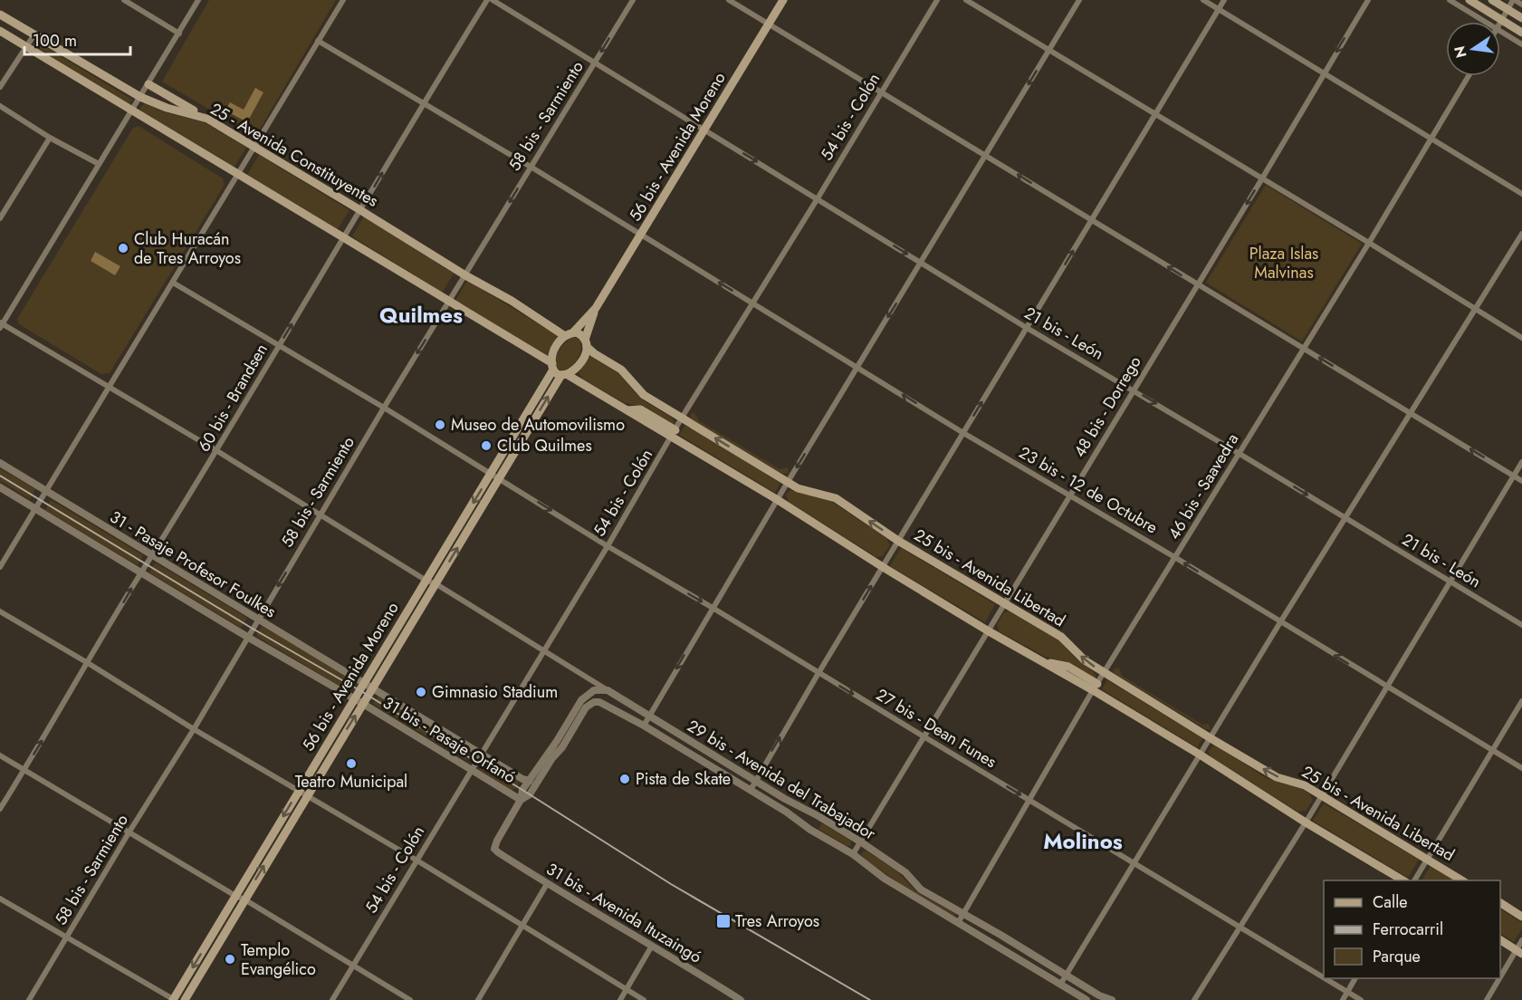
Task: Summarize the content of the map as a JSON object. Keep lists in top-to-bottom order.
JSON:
{
  "streets": {
    "main road": ["56 bis - Avenida Moreno", "25 - Avenida Constituyentes", "25 bis - Avenida Libertad"],
    "street": [
      "58 bis - Sarmiento",
      "54 bis - Colón",
      "21 bis - León",
      "60 bis - Brandsen",
      "48 bis - Dorrego",
      "46 bis - Saavedra",
      "23 bis - 12 de Octubre",
      "31 - Pasaje Profesor Foulkes",
      "27 bis - Dean Funes",
      "31 bis - Pasaje Orfanó",
      "29 bis - Avenida del Trabajador",
      "31 bis - Avenida Ituzaingó"
    ]
  },
  "crossings": [
    ["58 bis - Sarmiento", "25 - Avenida Constituyentes"],
    ["58 bis - Sarmiento", "21 bis - León"],
    ["58 bis - Sarmiento", "23 bis - 12 de Octubre"],
    ["58 bis - Sarmiento", "31 - Pasaje Profesor Foulkes"],
    ["58 bis - Sarmiento", "27 bis - Dean Funes"],
    ["58 bis - Sarmiento", "29 bis - Avenida del Trabajador"],
    ["54 bis - Colón", "21 bis - León"],
    ["54 bis - Colón", "23 bis - 12 de Octubre"],
    ["54 bis - Colón", "25 bis - Avenida Libertad"],
    ["54 bis - Colón", "27 bis - Dean Funes"],
    ["54 bis - Colón", "31 bis - Pasaje Orfanó"],
    ["54 bis - Colón", "29 bis - Avenida del Trabajador"],
    ["56 bis - Avenida Moreno", "25 - Avenida Constituyentes"],
    ["56 bis - Avenida Moreno", "21 bis - León"],
    ["56 bis - Avenida Moreno", "23 bis - 12 de Octubre"],
    ["56 bis - Avenida Moreno", "31 - Pasaje Profesor Foulkes"],
    ["56 bis - Avenida Moreno", "25 bis - Avenida Libertad"],
    ["56 bis - Avenida Moreno", "27 bis - Dean Funes"],
    ["56 bis - Avenida Moreno", "31 bis - Pasaje Orfanó"],
    ["56 bis - Avenida Moreno", "29 bis - Avenida del Trabajador"],
    ["25 - Avenida Constituyentes", "60 bis - Brandsen"],
    ["25 - Avenida Constituyentes", "25 bis - Avenida Libertad"],
    ["21 bis - León", "48 bis - Dorrego"],
    ["21 bis - León", "46 bis - Saavedra"],
    ["60 bis - Brandsen", "23 bis - 12 de Octubre"],
    ["60 bis - Brandsen", "31 - Pasaje Profesor Foulkes"],
    ["60 bis - Brandsen", "27 bis - Dean Funes"],
    ["60 bis - Brandsen", "29 bis - Avenida del Trabajador"],
    ["48 bis - Dorrego", "23 bis - 12 de Octubre"],
    ["48 bis - Dorrego", "25 bis - Avenida Libertad"],
    ["48 bis - Dorrego", "27 bis - Dean Funes"],
    ["48 bis - Dorrego", "29 bis - Avenida del Trabajador"],
    ["46 bis - Saavedra", "23 bis - 12 de Octubre"],
    ["46 bis - Saavedra", "25 bis - Avenida Libertad"],
    ["46 bis - Saavedra", "27 bis - Dean Funes"],
    ["46 bis - Saavedra", "29 bis - Avenida del Trabajador"],
    ["31 - Pasaje Profesor Foulkes", "31 bis - Pasaje Orfanó"],
    ["31 bis - Pasaje Orfanó", "29 bis - Avenida del Trabajador"],
    ["31 bis - Pasaje Orfanó", "31 bis - Avenida Ituzaingó"]
  ],
  "one_way": [
    "58 bis - Sarmiento",
    "21 bis - León",
    "60 bis - Brandsen",
    "23 bis - 12 de Octubre",
    "27 bis - Dean Funes"
  ],
  "districts": ["Quilmes", "Molinos"],
  "parks": ["Plaza Islas Malvinas"],
  "places": {
    "other": [
      "Club Huracán de Tres Arroyos",
      "Museo de Automovilismo",
      "Club Quilmes",
      "Gimnasio Stadium",
      "Teatro Municipal",
      "Pista de Skate",
      "Templo Evangélico"
    ],
    "transit": ["Tres Arroyos"]
  },
  "legend": ["Calle", "Ferrocarril", "Parque"],
  "scale_bar": "100 m",
  "north": "left"
}
